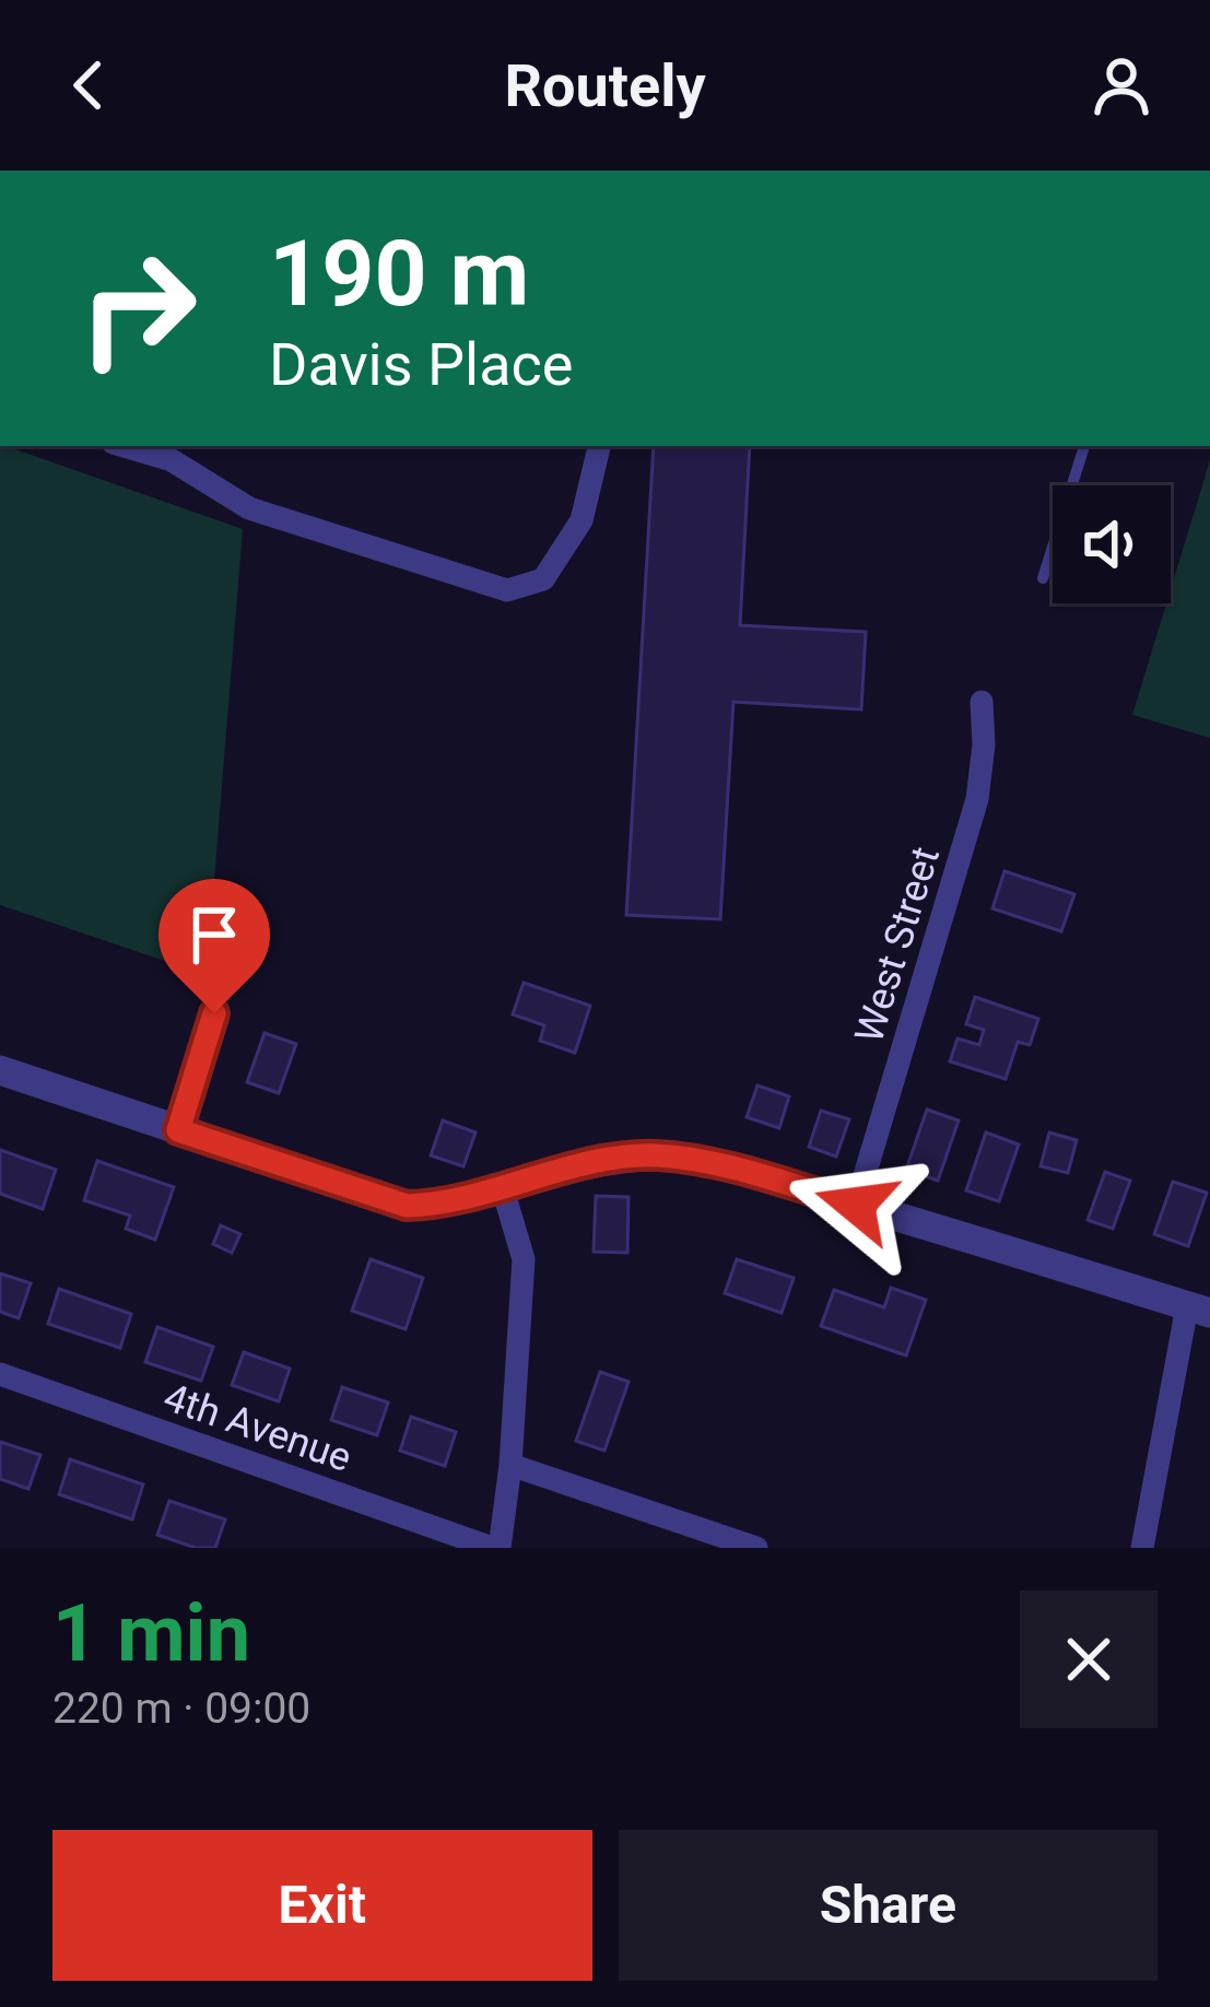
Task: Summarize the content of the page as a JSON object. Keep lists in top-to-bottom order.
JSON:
{
  "streets": {
    "street": ["West Street", "4th Avenue"]
  },
  "page": {
    "header": "Routely",
    "turn": ["190 m", "Davis Place"],
    "heading": ["1 min", "220 m · 09:00"],
    "buttons": ["Exit", "Share"]
  }
}
